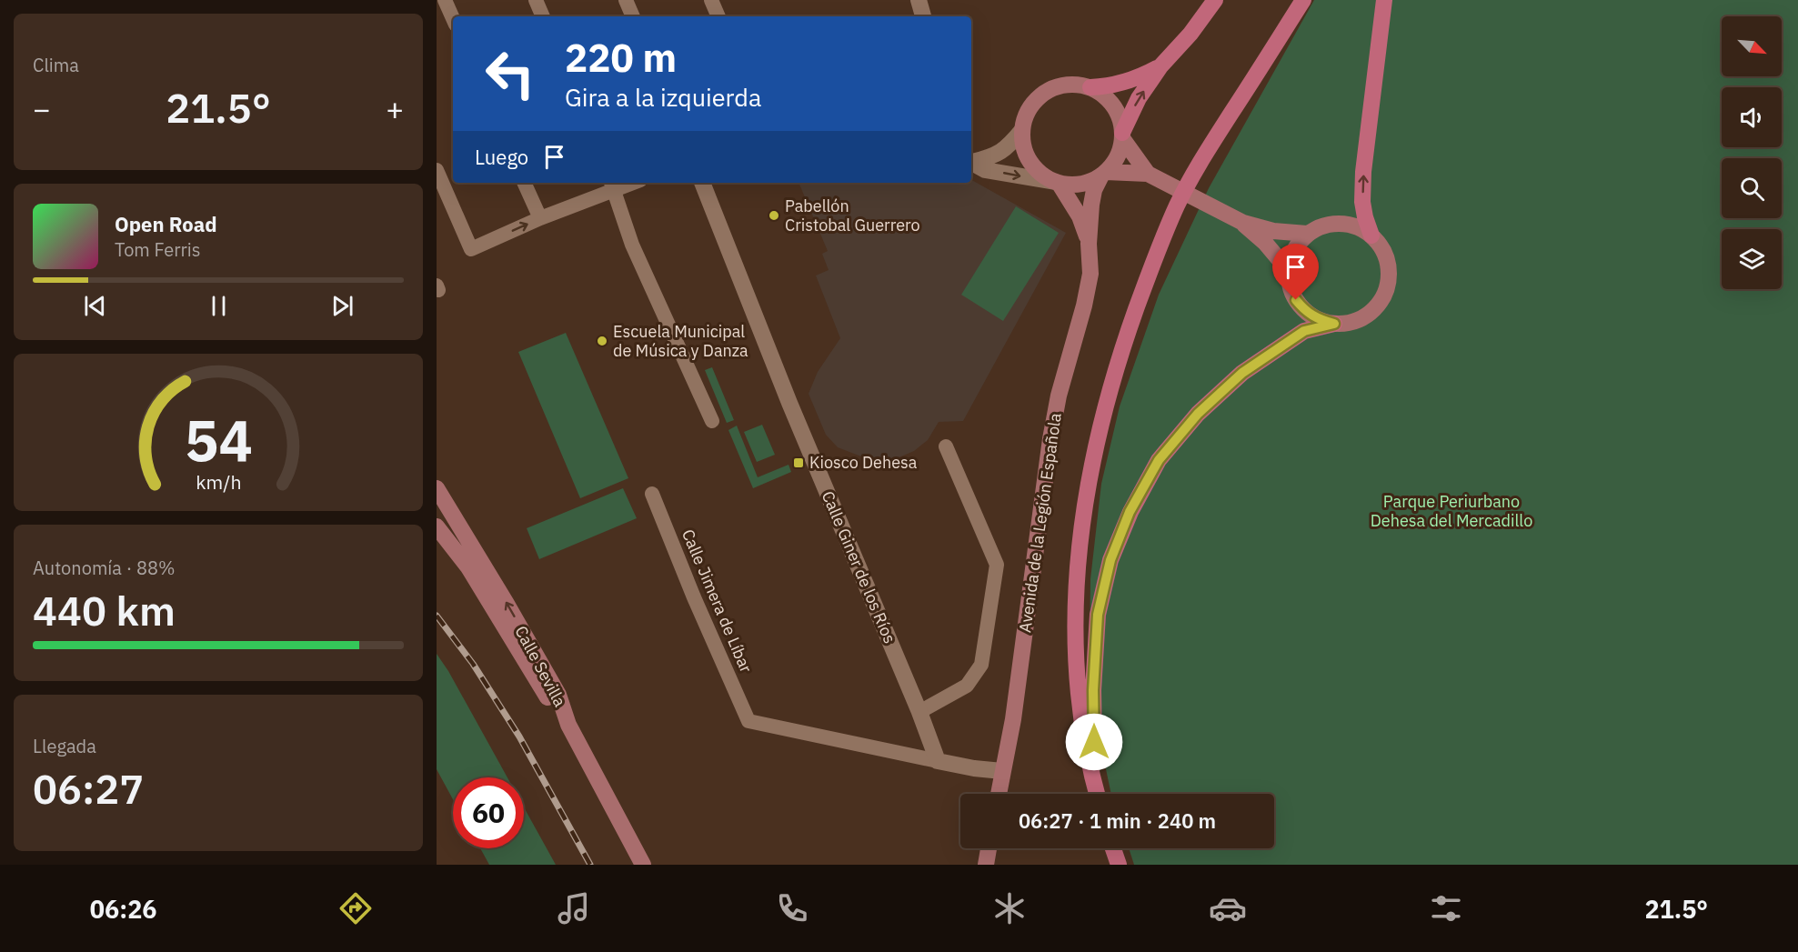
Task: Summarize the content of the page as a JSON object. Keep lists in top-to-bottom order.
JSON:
{
  "streets": {
    "main road": ["Avenida de la Legión Española", "Calle Sevilla"],
    "street": ["Calle Giner de los Ríos", "Calle Jimera de Líbar"]
  },
  "crossings": [
    ["Calle Giner de los Ríos", "Calle Jimera de Líbar"]
  ],
  "parks": ["Parque Periurbano Dehesa del Mercadillo"],
  "places": {
    "other": ["Pabellón Cristobal Guerrero", "Escuela Municipal de Música y Danza"],
    "transit": ["Kiosco Dehesa"]
  },
  "north": "bottom right",
  "page": {
    "tile": [
      "Clima",
      ["Autonomía · 88%", "440 km"],
      ["Llegada", "06:27"]
    ],
    "turn": ["220 m", "Gira a la izquierda"],
    "heat": ["−", "21.5°", "+"],
    "then": "Luego",
    "song": ["Open Road", "Tom Ferris"],
    "limit": "60",
    "trip": "06:27 · 1 min · 240 m",
    "tabs": ["06:26", "21.5°"],
    "gauge": ["54", "km/h"]
  }
}
